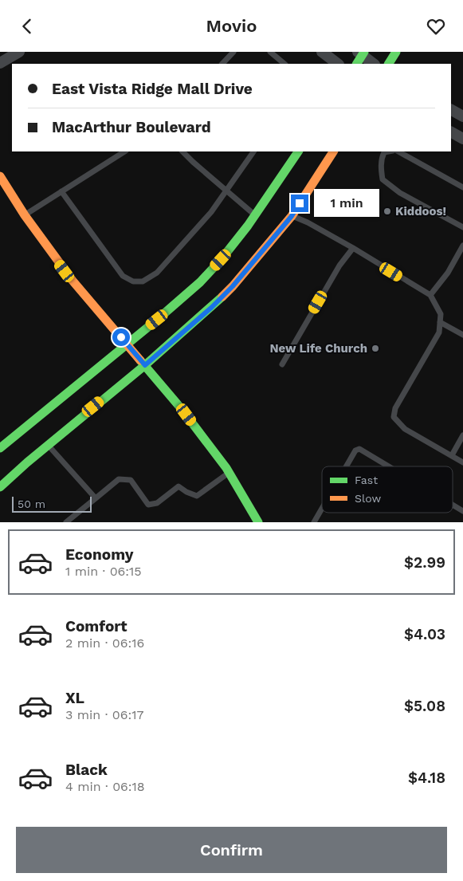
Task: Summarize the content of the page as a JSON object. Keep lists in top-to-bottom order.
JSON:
{
  "places": ["Kiddoos!", "New Life Church"],
  "legend": ["Fast", "Slow"],
  "scale_bar": "50 m",
  "page": {
    "header": "Movio",
    "banner": ["East Vista Ridge Mall Drive", "MacArthur Boulevard"],
    "bubble": "1 min",
    "scale": "50 m",
    "list": [
      {
        "name": "Economy",
        "note": "1 min · 06:15",
        "value": "$2.99"
      },
      {
        "name": "Comfort",
        "note": "2 min · 06:16",
        "value": "$4.03"
      },
      {
        "name": "XL",
        "note": "3 min · 06:17",
        "value": "$5.08"
      },
      {
        "name": "Black",
        "note": "4 min · 06:18",
        "value": "$4.18"
      }
    ],
    "buttons": "Confirm"
  }
}
